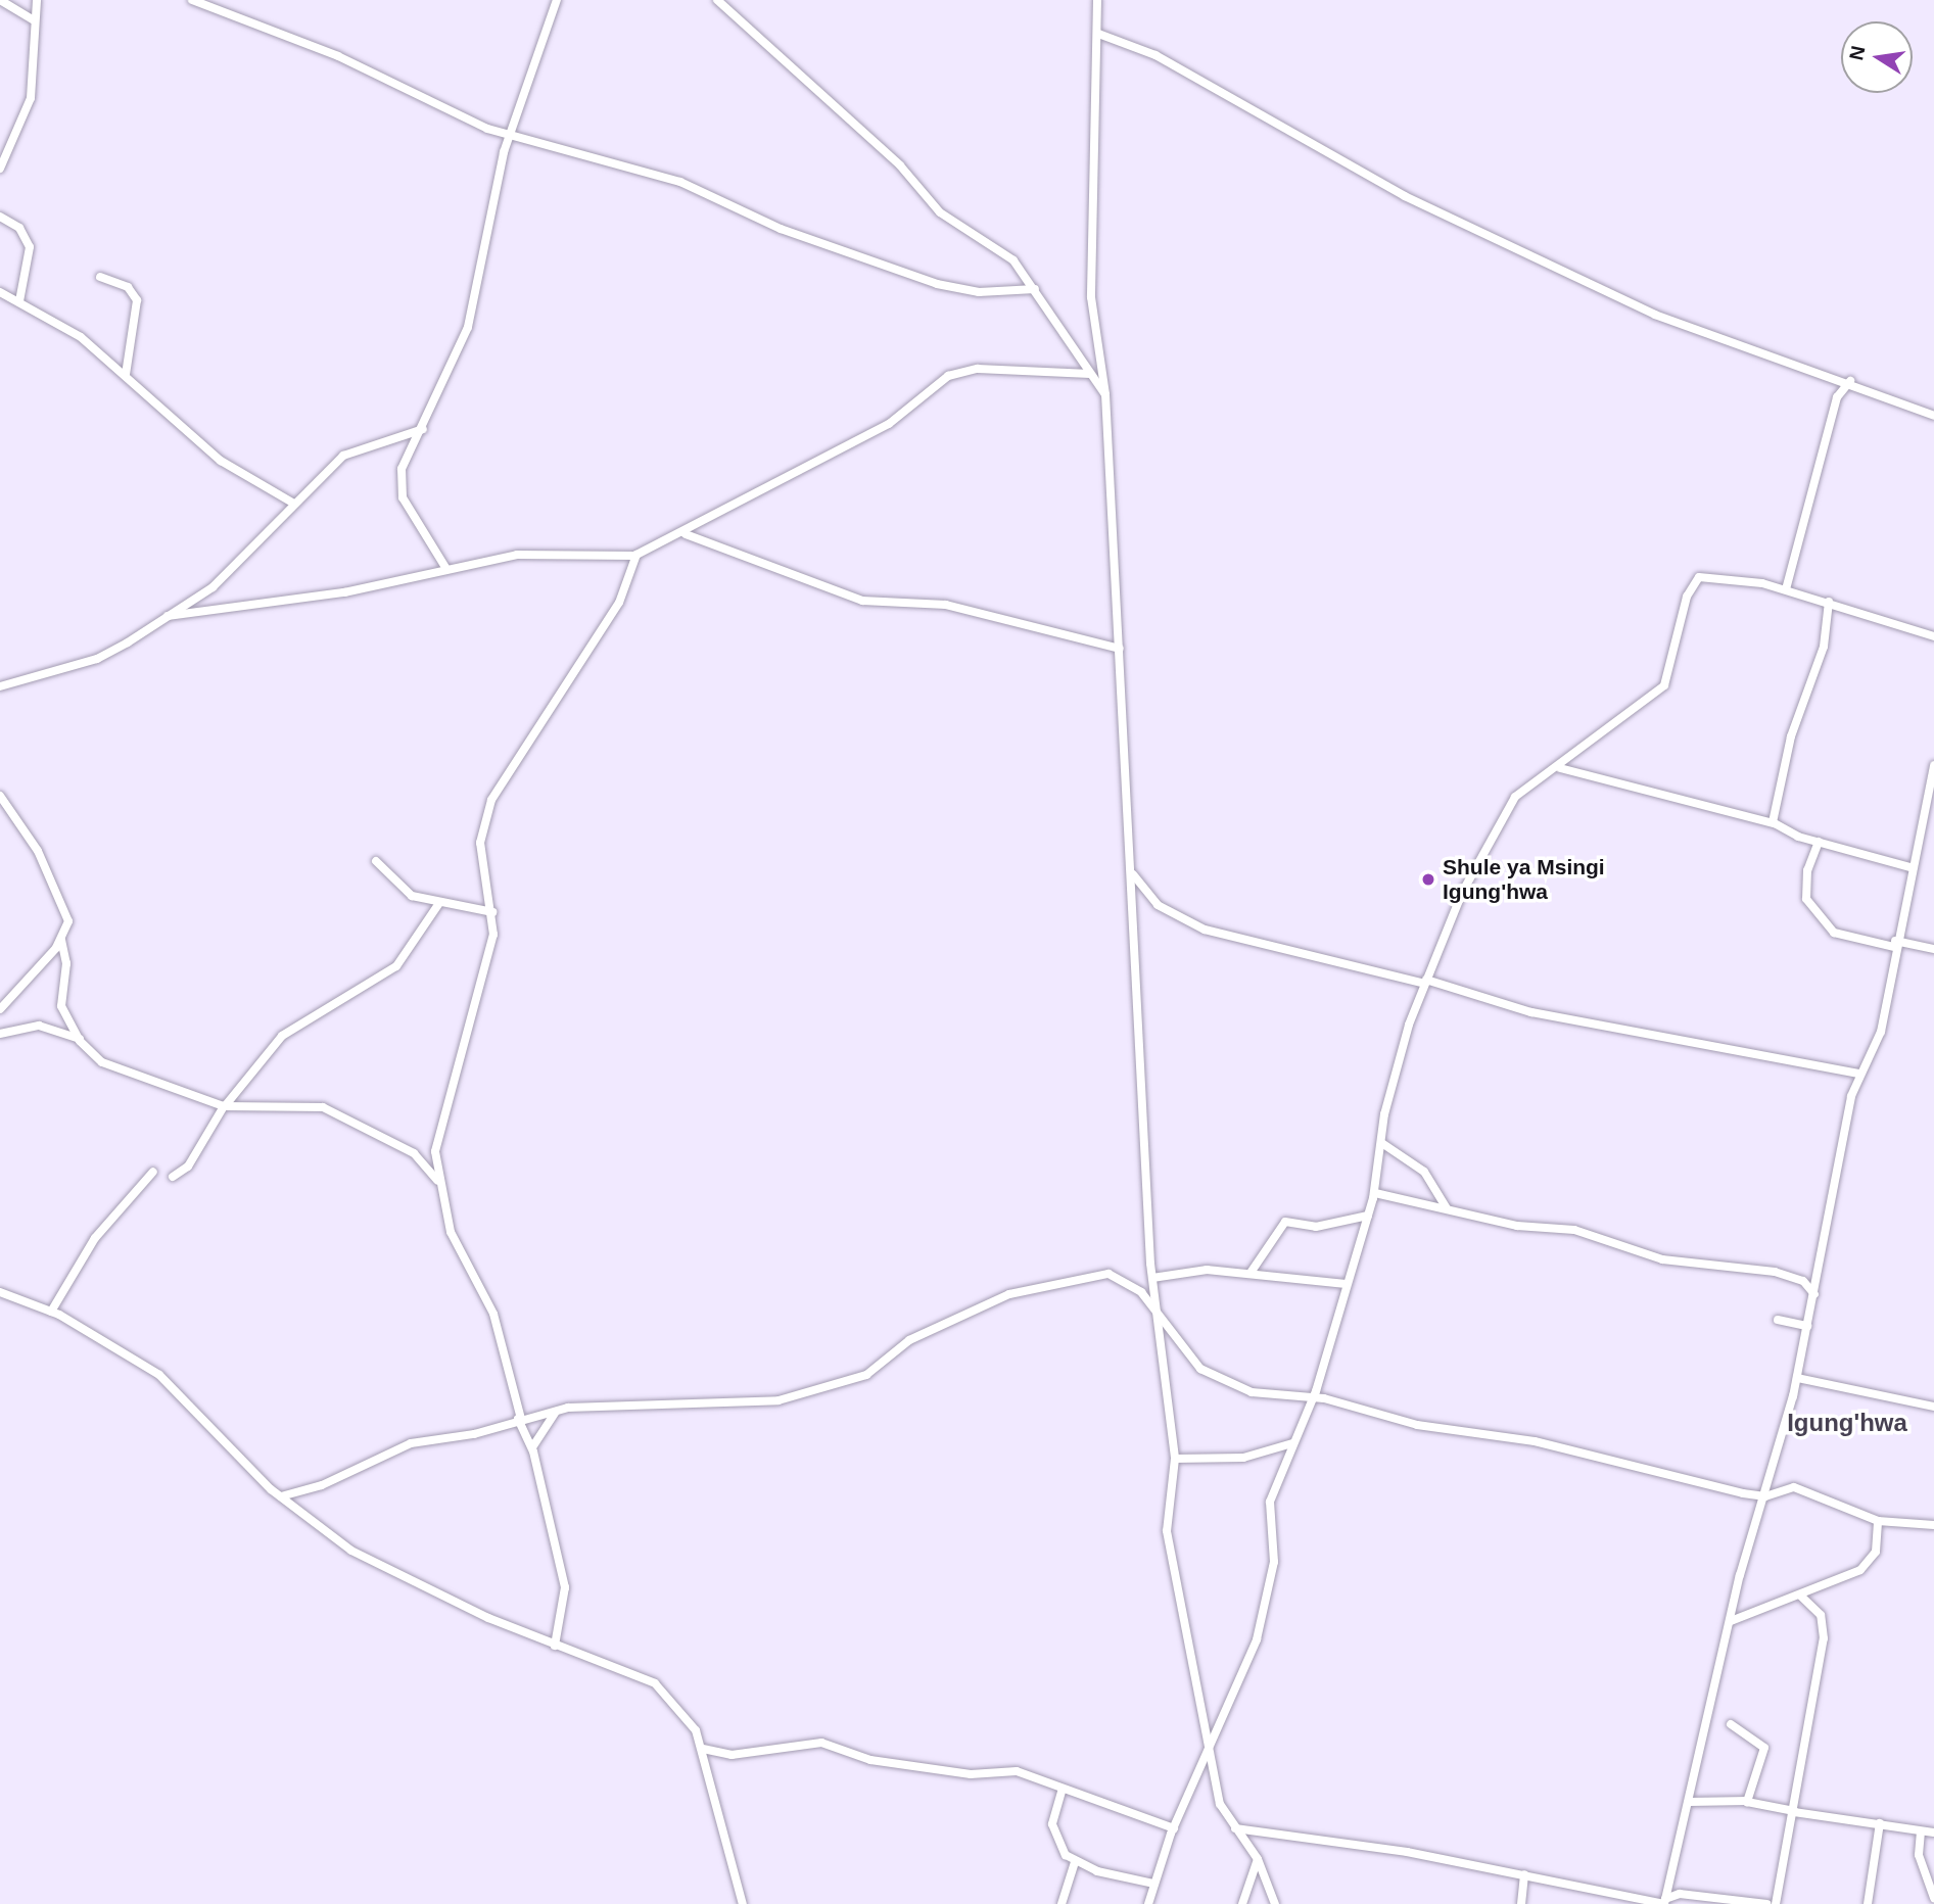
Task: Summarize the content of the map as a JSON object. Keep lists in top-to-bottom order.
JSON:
{
  "districts": ["Igung'hwa"],
  "places": ["Shule ya Msingi Igung'hwa"],
  "north": "left"
}
